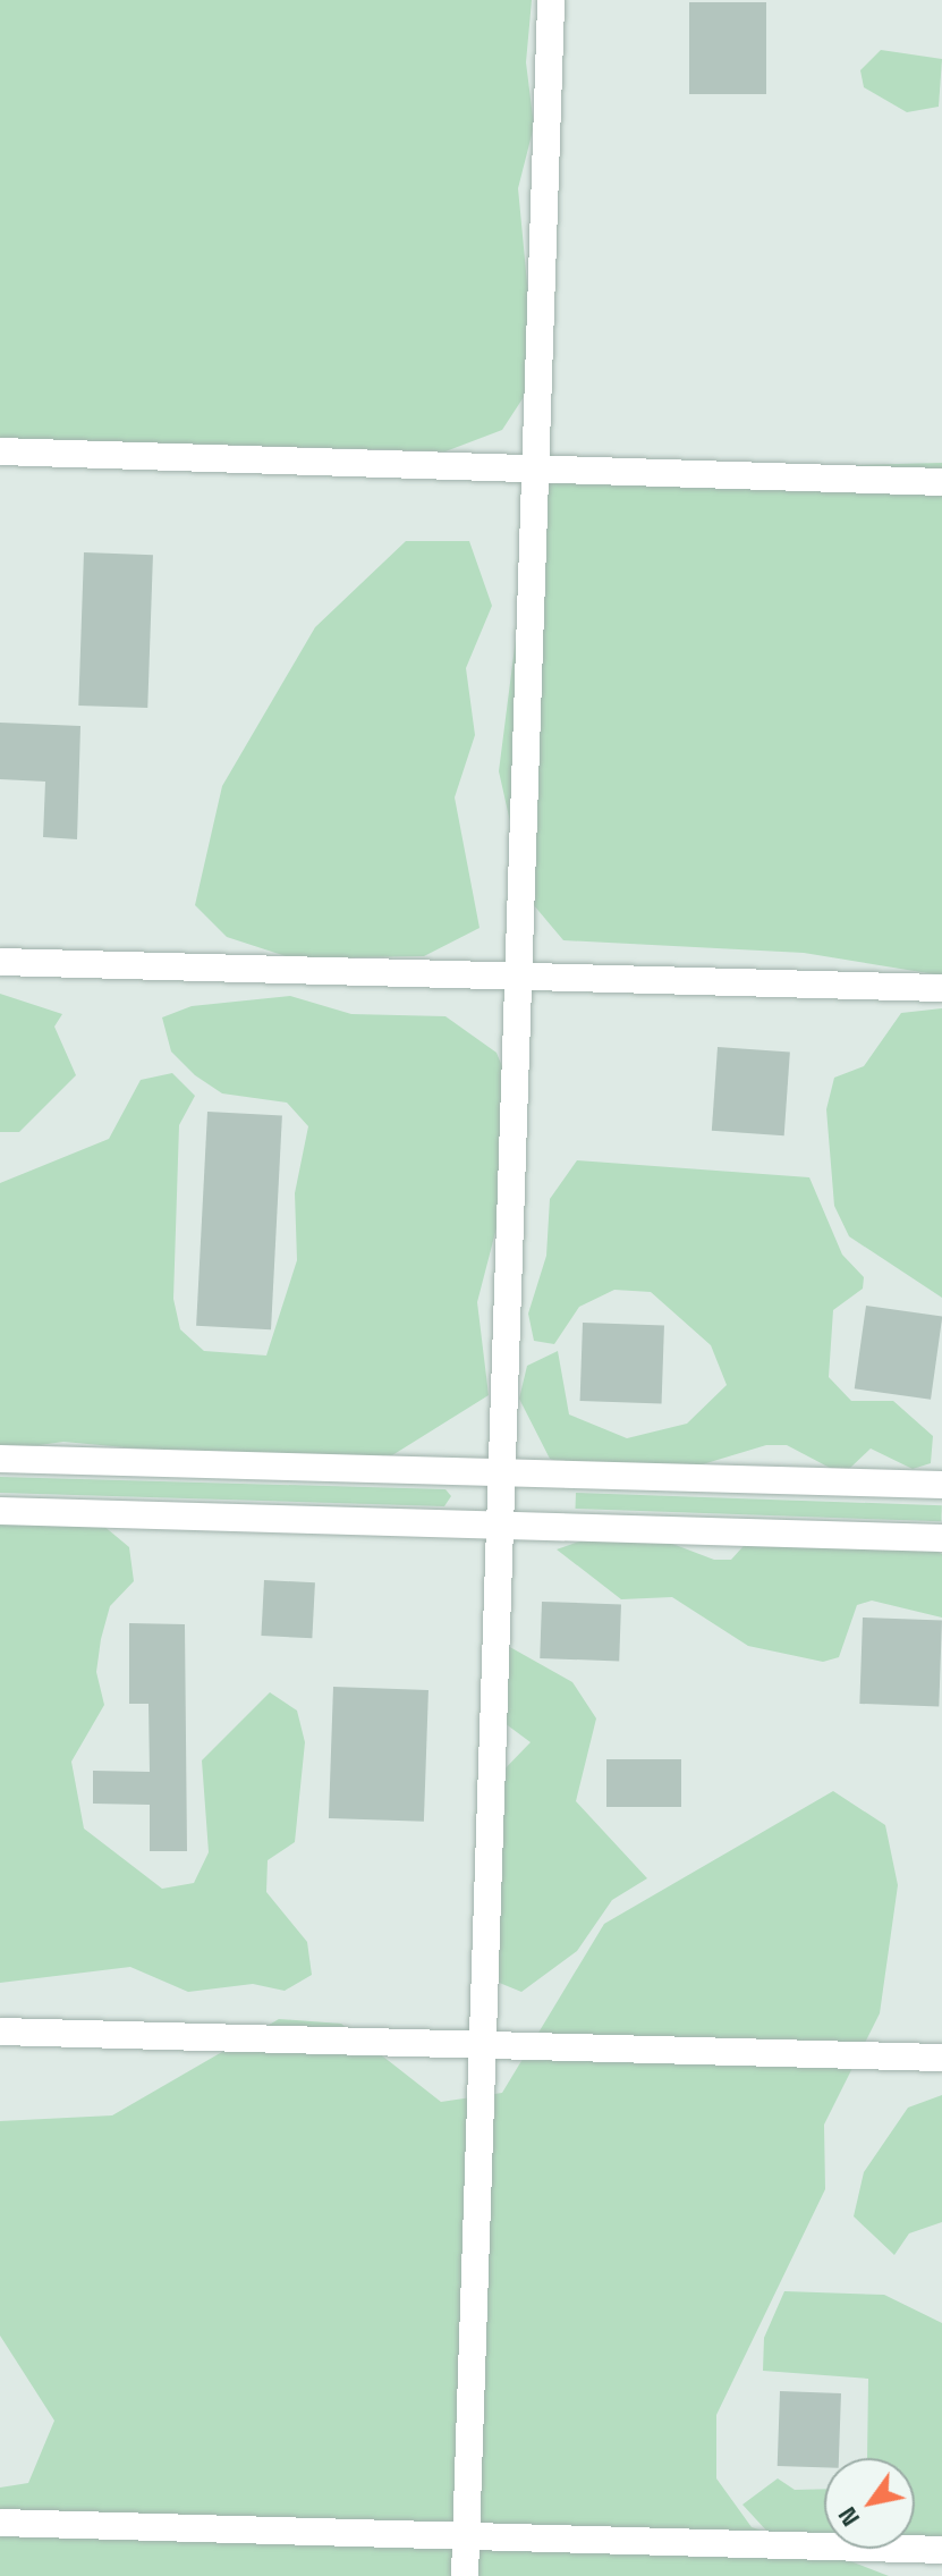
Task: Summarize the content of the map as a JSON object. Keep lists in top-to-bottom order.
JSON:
{
  "north": "bottom left"
}
